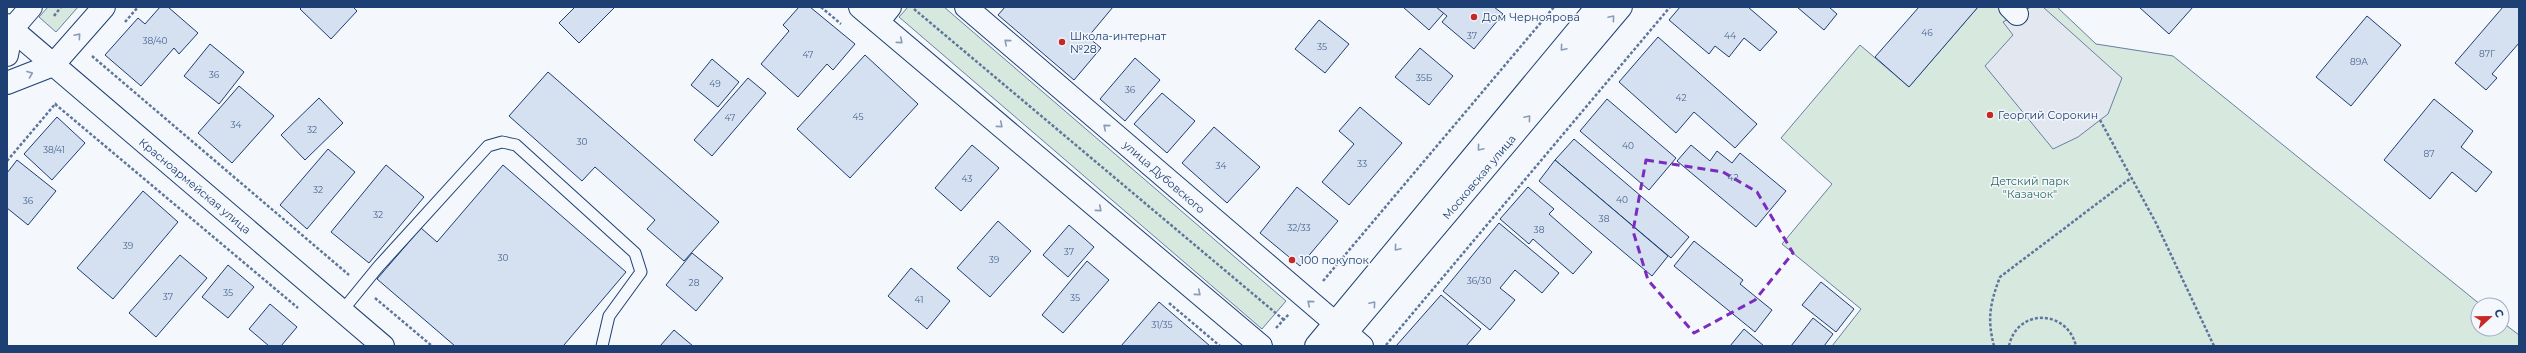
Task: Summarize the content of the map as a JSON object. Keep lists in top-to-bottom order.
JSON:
{
  "streets": {
    "street": ["улица Дубовского", "Московская улица", "Красноармейская улица"]
  },
  "crossings": [
    ["улица Дубовского", "Московская улица"]
  ],
  "parks": ["Детский парк \"Казачок\""],
  "places": [
    "Дом Черноярова",
    "Школа-интернат №28",
    "Георгий Сорокин",
    "100 покупок"
  ],
  "house_numbers": [
    "46",
    "37",
    "44",
    "38/40",
    "35",
    "87Г",
    "47",
    "89А",
    "36",
    "35Б",
    "49",
    "36",
    "42",
    "45",
    "47",
    "34",
    "32",
    "30",
    "40",
    "38/41",
    "87",
    "33",
    "34",
    "42",
    "43",
    "32",
    "40",
    "36",
    "32",
    "38",
    "32/33",
    "38",
    "39",
    "37",
    "30",
    "39",
    "36/30",
    "28",
    "35",
    "37",
    "35",
    "41",
    "31/35"
  ],
  "north": "right"
}
